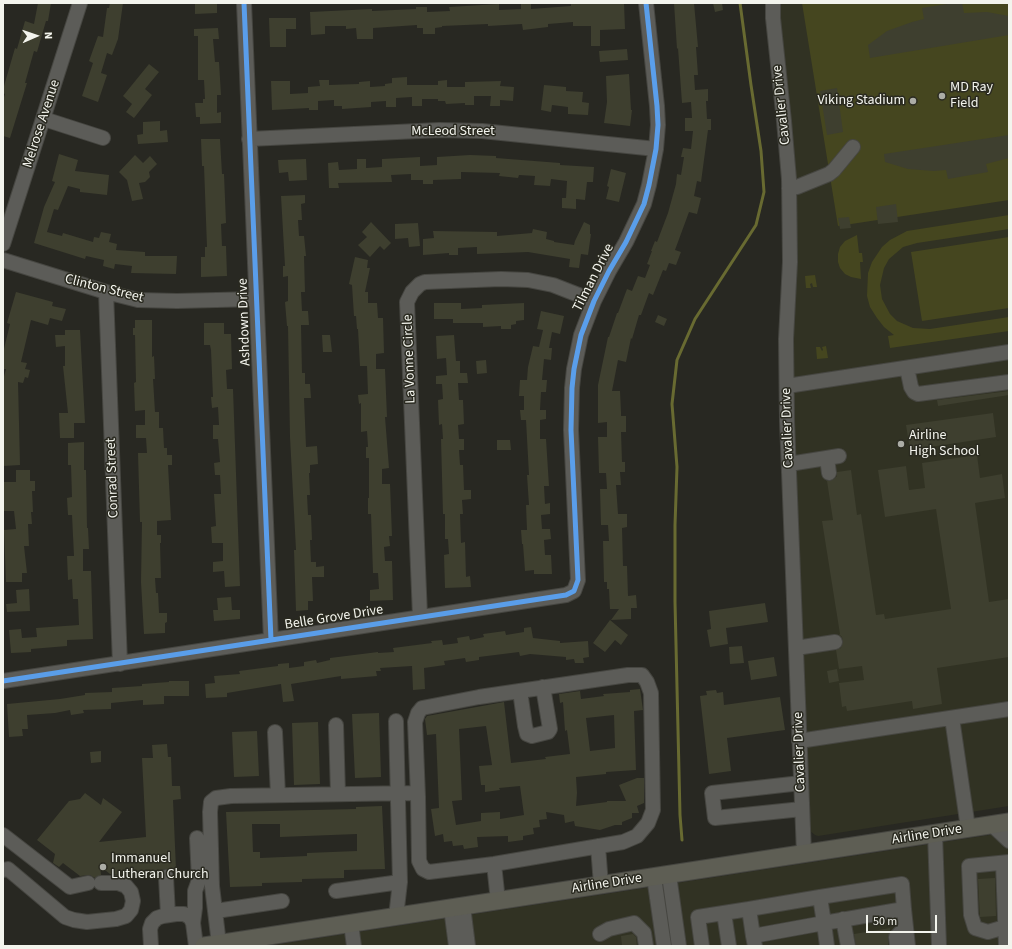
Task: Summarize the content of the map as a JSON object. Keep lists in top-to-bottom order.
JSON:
{
  "streets": {
    "main road": ["Airline Drive"],
    "street": [
      "Cavalier Drive",
      "Melrose Avenue",
      "McLeod Street",
      "Tilman Drive",
      "Clinton Street",
      "Ashdown Drive",
      "La Vonne Circle",
      "Conrad Street",
      "Belle Grove Drive"
    ]
  },
  "crossings": [
    ["Cavalier Drive", "Airline Drive"],
    ["McLeod Street", "Tilman Drive"],
    ["McLeod Street", "Ashdown Drive"],
    ["Tilman Drive", "La Vonne Circle"],
    ["Tilman Drive", "Belle Grove Drive"],
    ["Clinton Street", "Ashdown Drive"],
    ["Clinton Street", "Conrad Street"],
    ["Ashdown Drive", "Belle Grove Drive"],
    ["La Vonne Circle", "Belle Grove Drive"],
    ["Conrad Street", "Belle Grove Drive"]
  ],
  "places": [
    "MD Ray Field",
    "Viking Stadium",
    "Airline High School",
    "Immanuel Lutheran Church"
  ],
  "scale_bar": "50 m",
  "north": "right"
}
